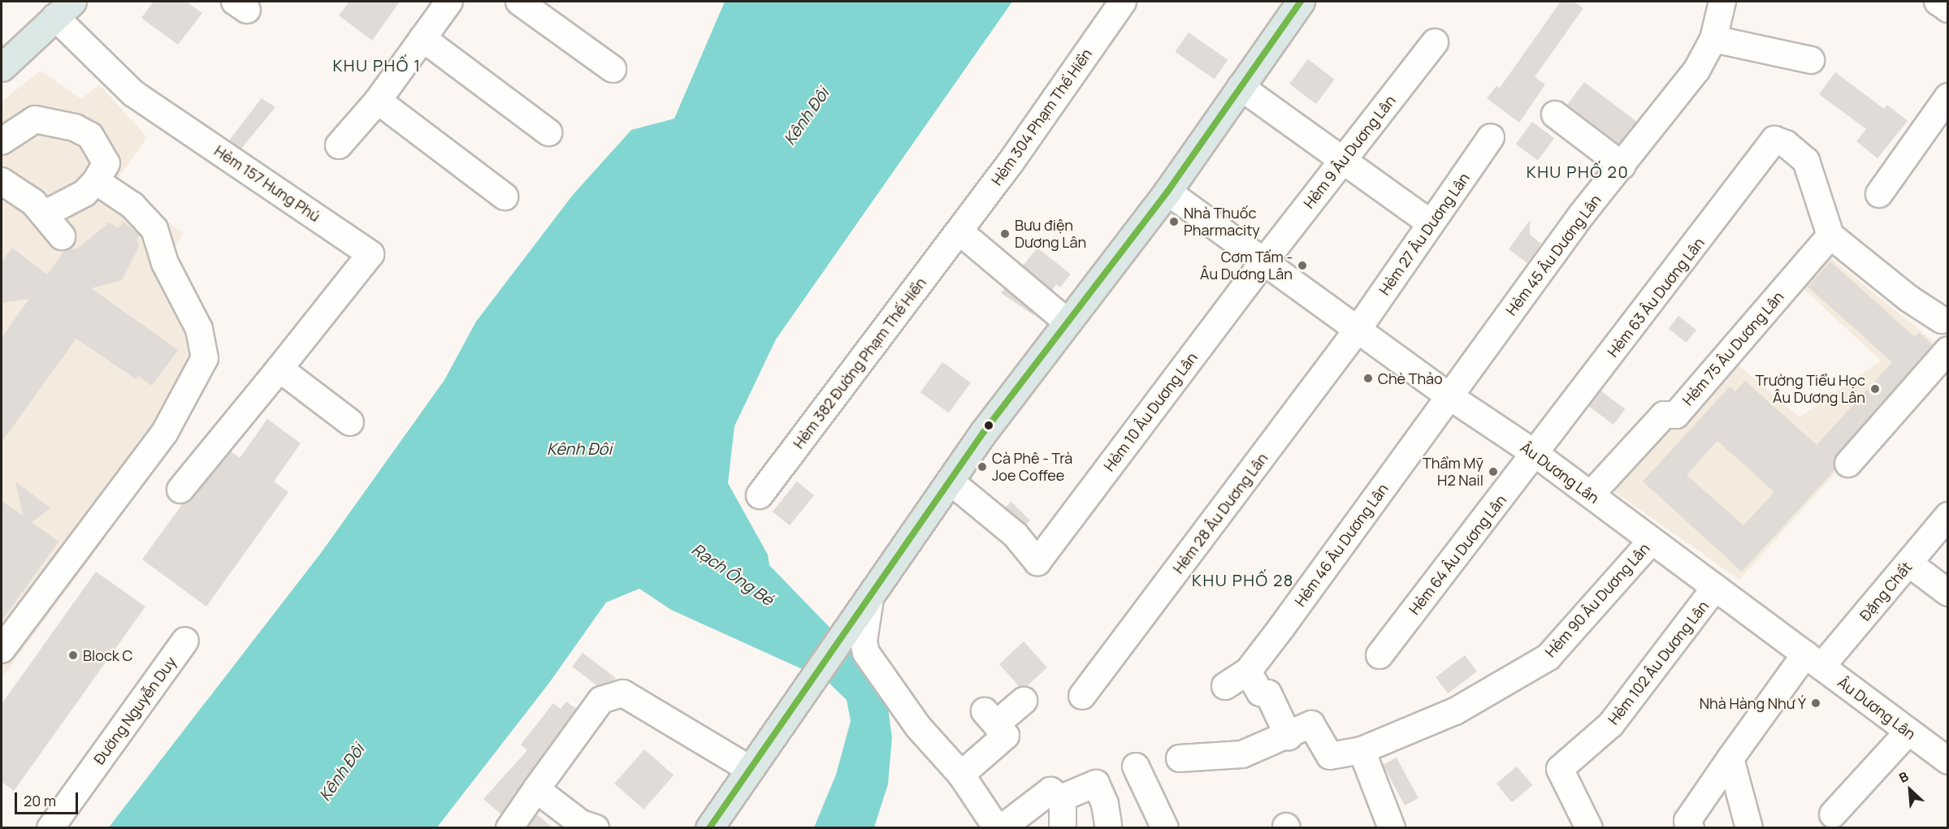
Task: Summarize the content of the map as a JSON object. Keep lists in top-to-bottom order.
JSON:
{
  "streets": {
    "street": [
      "Hẻm 304 Phạm Thế Hiển",
      "Hẻm 9 Âu Dương Lân",
      "Hẻm 157 Hưng Phú",
      "Hẻm 27 Âu Dương Lân",
      "Hẻm 45 Âu Dương Lân",
      "Hẻm 63 Âu Dương Lân",
      "Hẻm 75 Âu Dương Lân",
      "Hẻm 382 Đường Phạm Thế Hiển",
      "Hẻm 10 Âu Dương Lân",
      "Âu Dương Lân",
      "Hẻm 28 Âu Dương Lân",
      "Hẻm 46 Âu Dương Lân",
      "Hẻm 64 Âu Dương Lân",
      "Đặng Chất",
      "Hẻm 90 Âu Dương Lân",
      "Hẻm 102 Âu Dương Lân",
      "Đường Nguyễn Duy"
    ]
  },
  "crossings": [
    ["Hẻm 304 Phạm Thế Hiển", "Hẻm 382 Đường Phạm Thế Hiển"],
    ["Hẻm 9 Âu Dương Lân", "Hẻm 10 Âu Dương Lân"],
    ["Hẻm 9 Âu Dương Lân", "Âu Dương Lân"],
    ["Hẻm 27 Âu Dương Lân", "Âu Dương Lân"],
    ["Hẻm 27 Âu Dương Lân", "Hẻm 28 Âu Dương Lân"],
    ["Hẻm 45 Âu Dương Lân", "Âu Dương Lân"],
    ["Hẻm 45 Âu Dương Lân", "Hẻm 46 Âu Dương Lân"],
    ["Hẻm 63 Âu Dương Lân", "Hẻm 75 Âu Dương Lân"],
    ["Hẻm 63 Âu Dương Lân", "Âu Dương Lân"],
    ["Hẻm 63 Âu Dương Lân", "Hẻm 64 Âu Dương Lân"],
    ["Hẻm 75 Âu Dương Lân", "Âu Dương Lân"],
    ["Hẻm 10 Âu Dương Lân", "Âu Dương Lân"],
    ["Âu Dương Lân", "Hẻm 28 Âu Dương Lân"],
    ["Âu Dương Lân", "Hẻm 46 Âu Dương Lân"],
    ["Âu Dương Lân", "Hẻm 64 Âu Dương Lân"],
    ["Âu Dương Lân", "Đặng Chất"],
    ["Âu Dương Lân", "Hẻm 90 Âu Dương Lân"],
    ["Âu Dương Lân", "Hẻm 102 Âu Dương Lân"]
  ],
  "districts": ["KHU PHỐ 1", "KHU PHỐ 20", "KHU PHỐ 28"],
  "water": ["Kênh Đôi", "Rạch Ông Bé"],
  "places": [
    "Nhà Thuốc Pharmacity",
    "Bưu điện Dương Lân",
    "Cơm Tấm - Âu Dương Lân",
    "Chè Thảo",
    "Trường Tiểu Học Âu Dương Lân",
    "Cà Phê - Trà Joe Coffee",
    "Thẩm Mỹ H2 Nail",
    "Block C",
    "Nhà Hàng Như Ý"
  ],
  "scale_bar": "20 m",
  "north": "top left"
}
